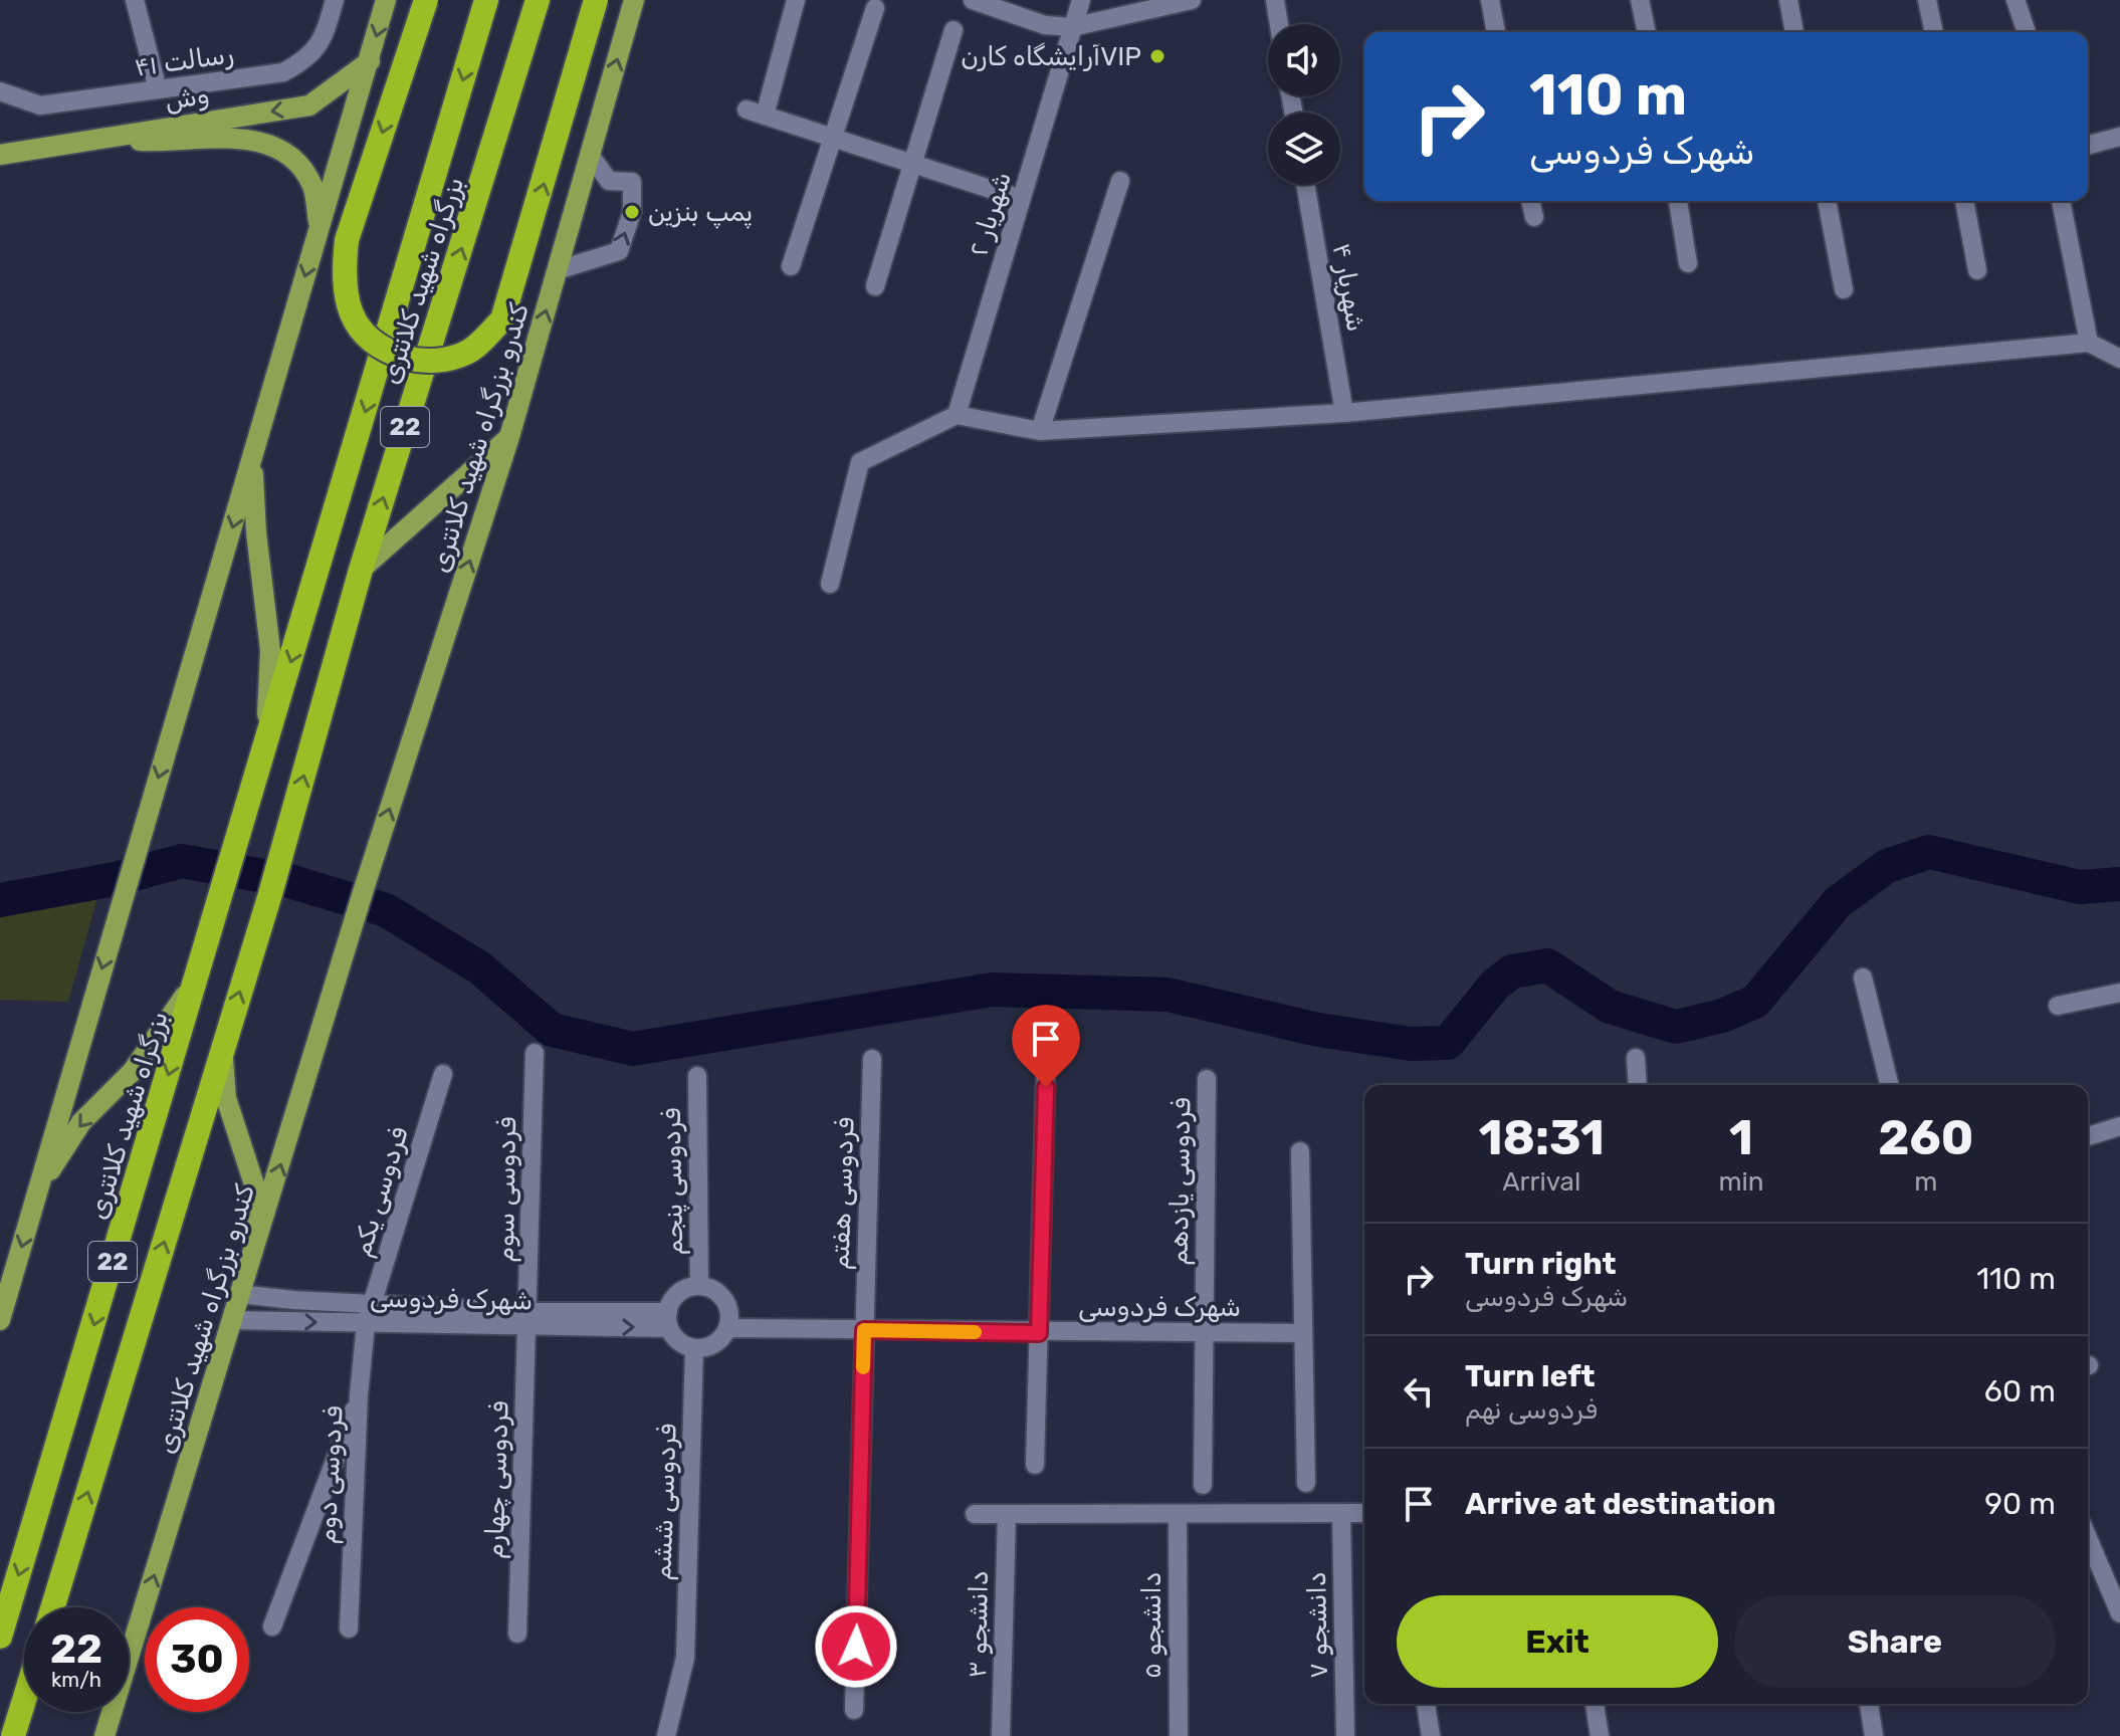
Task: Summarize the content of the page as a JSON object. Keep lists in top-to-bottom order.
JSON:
{
  "streets": {
    "highway": ["بزرگراه شهید کلانتری", "22"],
    "main road": ["وش", "کندرو بزرگراه شهید کلانتری"],
    "street": [
      "۴۱ رسالت",
      "۲ شهریار",
      "شهریار ۴",
      "فردوسی پنجم",
      "فردوسی یازدهم",
      "فردوسی سوم",
      "فردوسی یکم",
      "فردوسی هفتم",
      "شهرک فردوسی",
      "فردوسی دوم",
      "فردوسی چهارم",
      "فردوسی ششم",
      "دانشجو ۳",
      "دانشجو ۵",
      "دانشجو ۷"
    ]
  },
  "crossings": [
    ["بزرگراه شهید کلانتری", "22"],
    ["کندرو بزرگراه شهید کلانتری", "شهرک فردوسی"],
    ["فردوسی پنجم", "شهرک فردوسی"],
    ["فردوسی پنجم", "فردوسی ششم"],
    ["فردوسی یازدهم", "شهرک فردوسی"],
    ["فردوسی سوم", "شهرک فردوسی"],
    ["فردوسی سوم", "فردوسی چهارم"],
    ["فردوسی یکم", "شهرک فردوسی"],
    ["فردوسی یکم", "فردوسی دوم"],
    ["فردوسی هفتم", "شهرک فردوسی"],
    ["شهرک فردوسی", "فردوسی دوم"],
    ["شهرک فردوسی", "فردوسی چهارم"],
    ["شهرک فردوسی", "فردوسی ششم"]
  ],
  "one_way": ["وش", "کندرو بزرگراه شهید کلانتری"],
  "places": ["آرایشگاه کارنVIP", "پمپ بنزین"],
  "page": {
    "turn": ["110 m", "شهرک فردوسی"],
    "eta": [
      "18:31",
      "Arrival",
      "1",
      "min",
      "260",
      "m"
    ],
    "list": [
      {
        "name": "Turn right",
        "note": "شهرک فردوسی",
        "value": "110 m"
      },
      {
        "name": "Turn left",
        "note": "فردوسی نهم",
        "value": "60 m"
      },
      {
        "name": "Arrive at destination",
        "value": "90 m"
      }
    ],
    "buttons": ["Exit", "Share"],
    "speed": "22 km/h",
    "limit": "30"
  }
}
